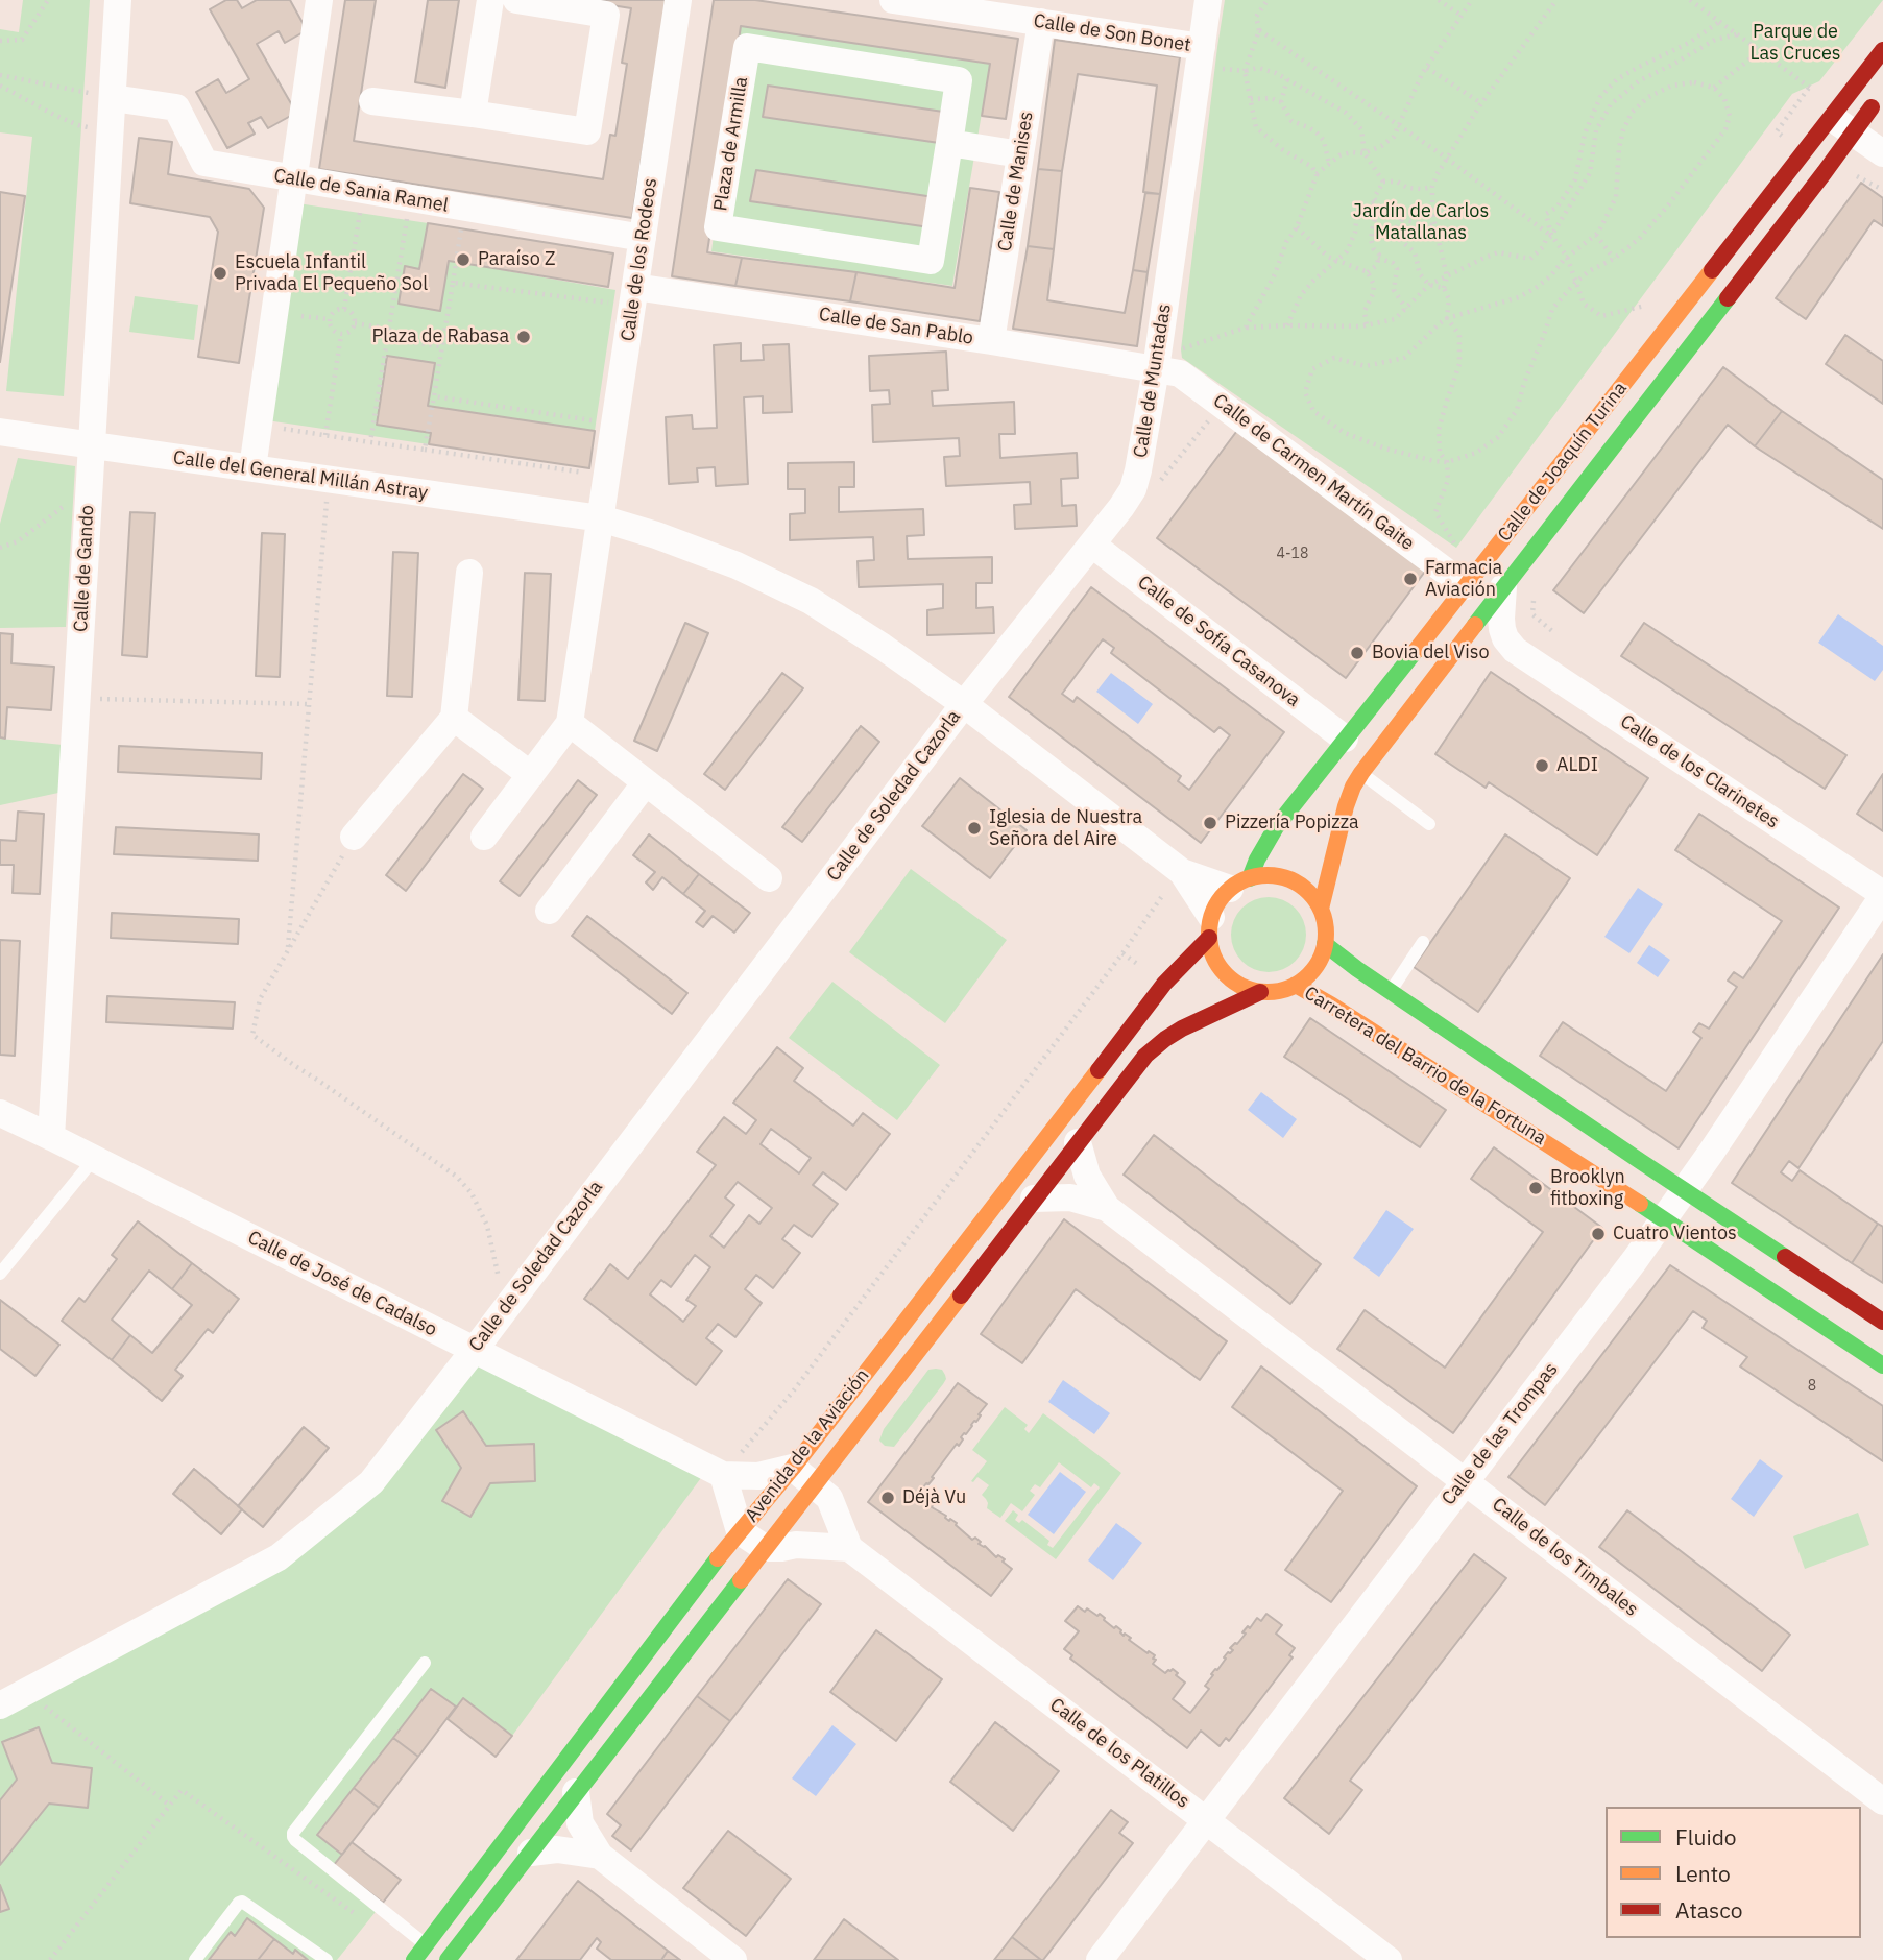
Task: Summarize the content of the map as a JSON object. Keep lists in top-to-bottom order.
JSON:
{
  "streets": {
    "main road": ["Calle de Joaquín Turina", "Carretera del Barrio de la Fortuna", "Avenida de la Aviación"],
    "street": [
      "Calle de Son Bonet",
      "Plaza de Armilla",
      "Calle de Manises",
      "Calle de Sania Ramel",
      "Calle de los Rodeos",
      "Calle de San Pablo",
      "Calle de Muntadas",
      "Calle de Carmen Martín Gaite",
      "Calle del General Millán Astray",
      "Calle de Gando",
      "Calle de Sofía Casanova",
      "Calle de los Clarinetes",
      "Calle de Soledad Cazorla",
      "Calle de José de Cadalso",
      "Calle de las Trompas",
      "Calle de los Timbales",
      "Calle de los Platillos"
    ]
  },
  "crossings": [
    ["Calle de Son Bonet", "Calle de Manises"],
    ["Calle de Son Bonet", "Calle de Muntadas"],
    ["Calle de Manises", "Calle de San Pablo"],
    ["Calle de Sania Ramel", "Calle de los Rodeos"],
    ["Calle de Sania Ramel", "Calle de Gando"],
    ["Calle de los Rodeos", "Calle de San Pablo"],
    ["Calle de los Rodeos", "Calle del General Millán Astray"],
    ["Calle de San Pablo", "Calle de Muntadas"],
    ["Calle de San Pablo", "Calle de Carmen Martín Gaite"],
    ["Calle de Muntadas", "Calle de Carmen Martín Gaite"],
    ["Calle de Muntadas", "Calle del General Millán Astray"],
    ["Calle de Muntadas", "Calle de Sofía Casanova"],
    ["Calle de Muntadas", "Calle de Soledad Cazorla"],
    ["Calle de Joaquín Turina", "Calle de Carmen Martín Gaite"],
    ["Calle de Joaquín Turina", "Calle del General Millán Astray"],
    ["Calle de Joaquín Turina", "Calle de Sofía Casanova"],
    ["Calle de Joaquín Turina", "Calle de los Clarinetes"],
    ["Calle de Joaquín Turina", "Carretera del Barrio de la Fortuna"],
    ["Calle de Joaquín Turina", "Avenida de la Aviación"],
    ["Calle del General Millán Astray", "Calle de Gando"],
    ["Calle del General Millán Astray", "Calle de Soledad Cazorla"],
    ["Calle del General Millán Astray", "Carretera del Barrio de la Fortuna"],
    ["Calle del General Millán Astray", "Avenida de la Aviación"],
    ["Calle de Gando", "Calle de José de Cadalso"],
    ["Calle de los Clarinetes", "Calle de las Trompas"],
    ["Calle de Soledad Cazorla", "Calle de José de Cadalso"],
    ["Carretera del Barrio de la Fortuna", "Calle de las Trompas"],
    ["Carretera del Barrio de la Fortuna", "Avenida de la Aviación"],
    ["Calle de José de Cadalso", "Avenida de la Aviación"],
    ["Calle de las Trompas", "Calle de los Timbales"],
    ["Calle de las Trompas", "Calle de los Platillos"],
    ["Avenida de la Aviación", "Calle de los Timbales"]
  ],
  "parks": ["Parque de Las Cruces", "Jardín de Carlos Matallanas"],
  "places": [
    "Paraíso Z",
    "Escuela Infantil Privada El Pequeño Sol",
    "Plaza de Rabasa",
    "Farmacia Aviación",
    "Bovia del Viso",
    "ALDI",
    "Pizzería Popizza",
    "Iglesia de Nuestra Señora del Aire",
    "Brooklyn fitboxing",
    "Cuatro Vientos",
    "Déjà Vu"
  ],
  "house_numbers": ["4-18", "8"],
  "legend": ["Fluido", "Lento", "Atasco"]
}
